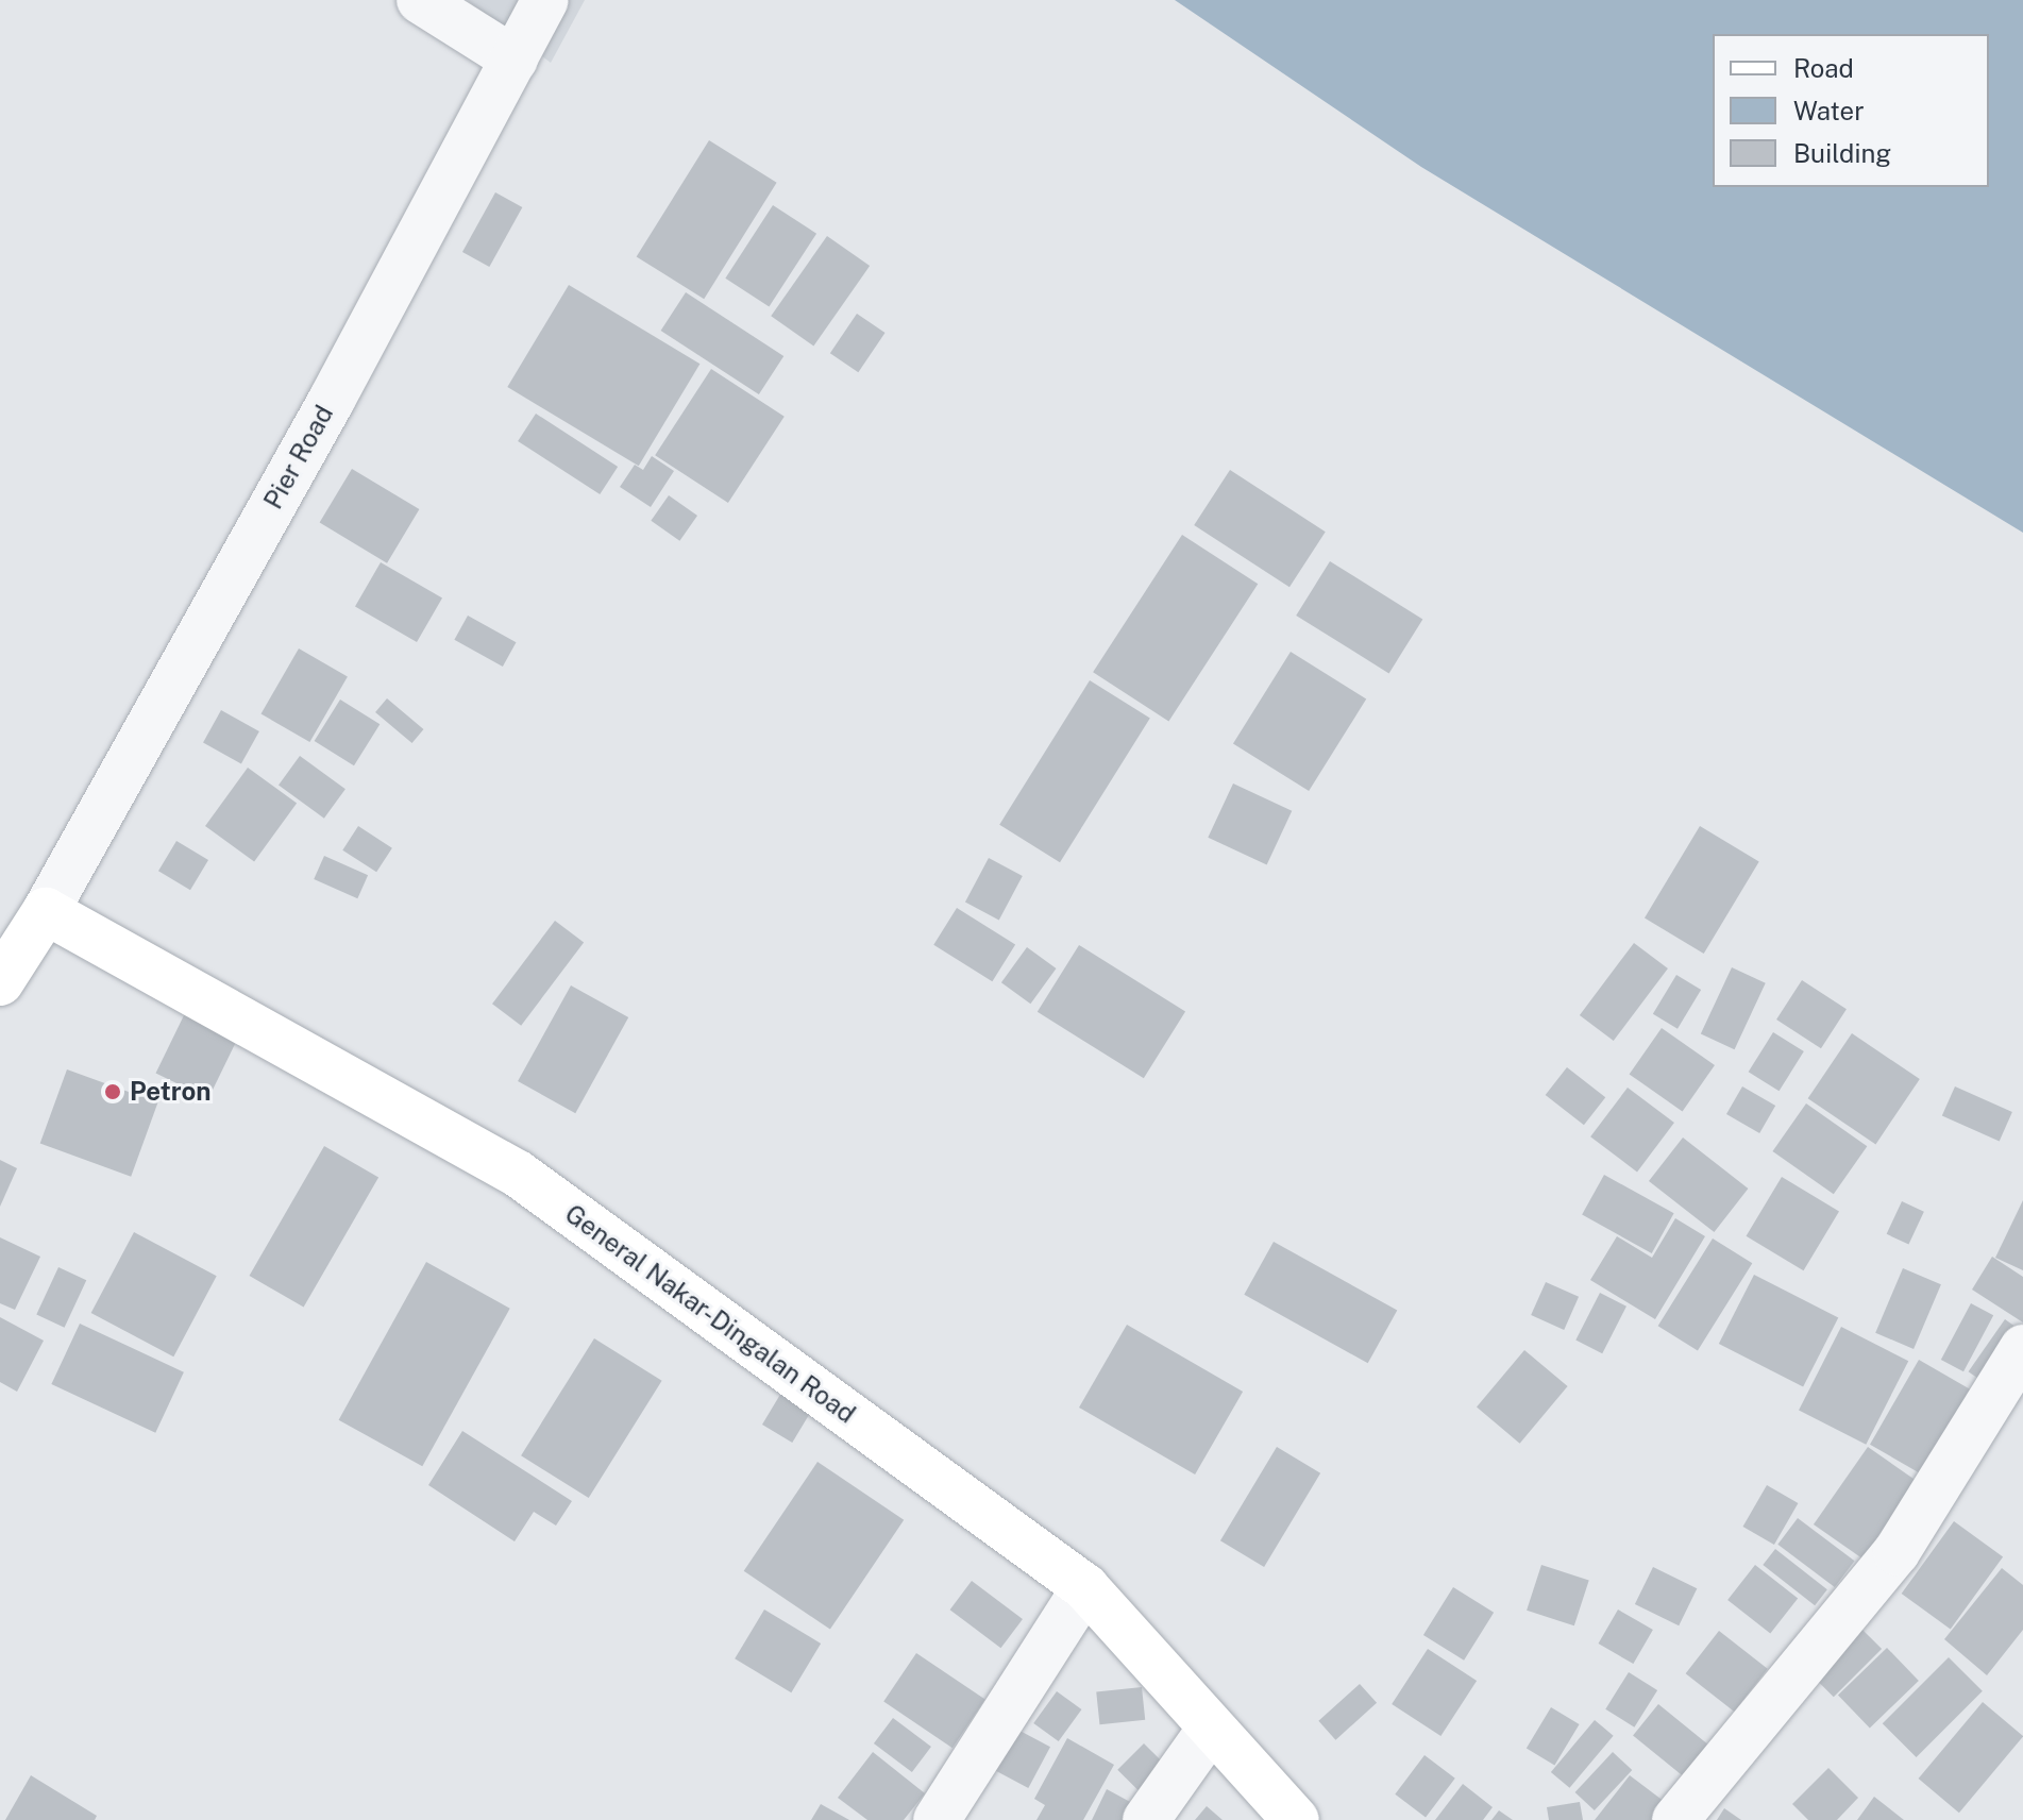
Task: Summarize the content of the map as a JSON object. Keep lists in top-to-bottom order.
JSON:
{
  "streets": {
    "main road": ["General Nakar-Dingalan Road"],
    "street": ["Pier Road"]
  },
  "crossings": [
    ["Pier Road", "General Nakar-Dingalan Road"]
  ],
  "places": ["Petron"],
  "legend": ["Road", "Water", "Building"]
}
